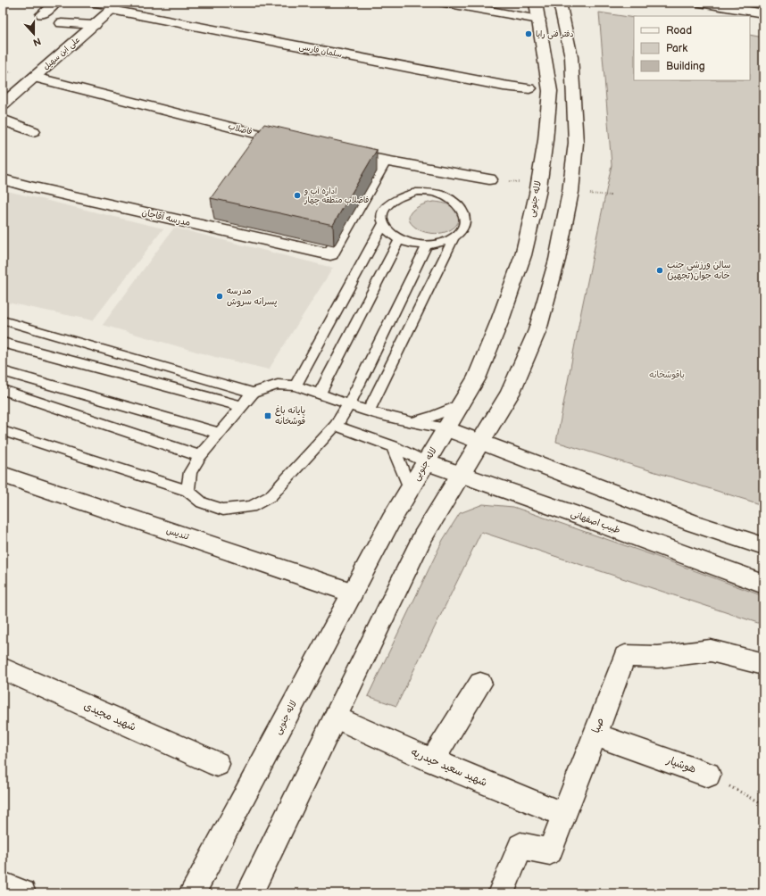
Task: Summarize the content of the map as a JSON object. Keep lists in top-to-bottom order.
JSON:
{
  "streets": {
    "street": [
      "سلمان فارسی",
      "علی ابن سهیل",
      "فاضلاب",
      "لاله جنوبی",
      "مدرسه آقاجان",
      "طبیب اصفهانی",
      "تندیس",
      "شهید مجیدی",
      "صبا",
      "هوشیار",
      "شهید سعید حیدریه"
    ]
  },
  "crossings": [
    ["سلمان فارسی", "علی ابن سهیل"],
    ["علی ابن سهیل", "فاضلاب"],
    ["لاله جنوبی", "طبیب اصفهانی"],
    ["لاله جنوبی", "تندیس"],
    ["صبا", "هوشیار"],
    ["صبا", "شهید سعید حیدریه"]
  ],
  "parks": ["باقوشخانه"],
  "places": {
    "other": [
      "دفتر فنی رایا",
      "اداره آب و فاضلاب منطقه چهار",
      "سالن ورزشی جنب خانه جوان(تجهیز)",
      "مدرسه پسرانه سروش"
    ],
    "transit": ["پایانه باغ قوشخانه"]
  },
  "legend": ["Road", "Park", "Building"],
  "north": "bottom"
}
